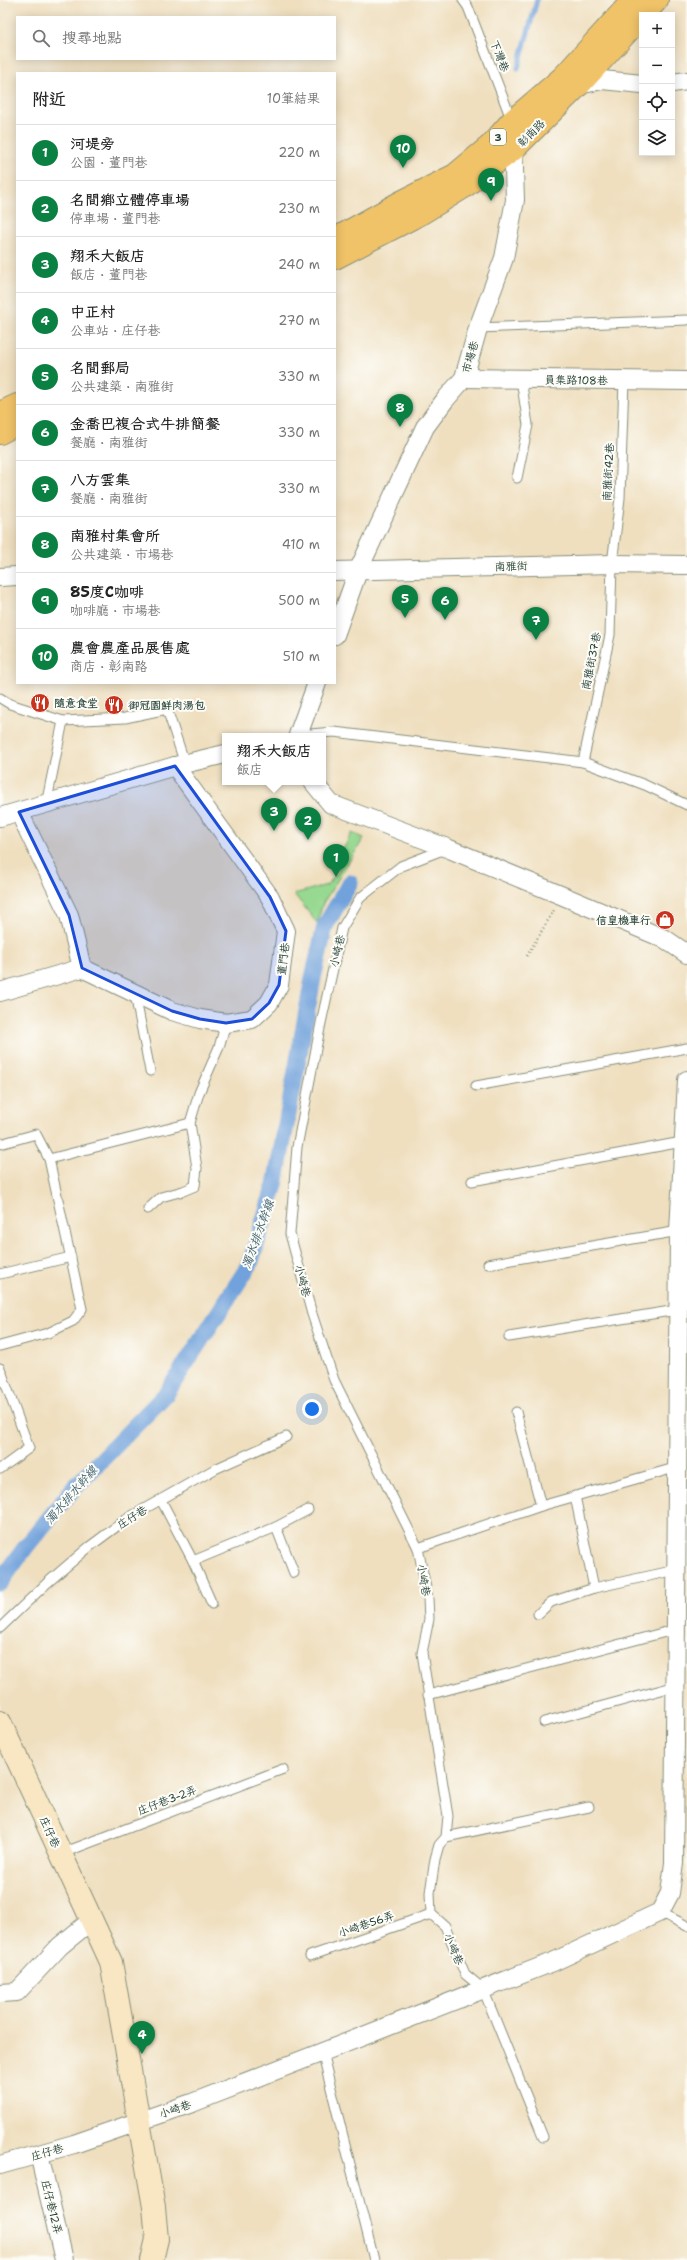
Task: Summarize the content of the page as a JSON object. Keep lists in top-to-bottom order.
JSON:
{
  "streets": {
    "main road": ["彰南路", "3"],
    "street": [
      "市場巷",
      "員集路108巷",
      "南雅街",
      "小崎巷",
      "董門巷",
      "庄仔巷",
      "庄仔巷12弄"
    ],
    "lane": [
      "下灣巷",
      "南雅街42巷",
      "南雅街37巷",
      "庄仔巷3-2弄",
      "小崎巷56弄"
    ]
  },
  "crossings": [
    ["下灣巷", "彰南路"],
    ["下灣巷", "市場巷"],
    ["彰南路", "市場巷"],
    ["市場巷", "員集路108巷"],
    ["市場巷", "南雅街"],
    ["員集路108巷", "南雅街42巷"],
    ["南雅街42巷", "南雅街"],
    ["南雅街42巷", "南雅街37巷"],
    ["南雅街", "南雅街37巷"],
    ["小崎巷", "庄仔巷"],
    ["小崎巷", "小崎巷56弄"],
    ["庄仔巷", "庄仔巷3-2弄"],
    ["庄仔巷", "庄仔巷12弄"]
  ],
  "water": ["濁水排水幹線"],
  "places": {
    "restaurant": ["隨意食堂", "御冠園鮮肉湯包"],
    "shop": ["信皇機車行"]
  },
  "page": {
    "map_buttons": ["+", "−"],
    "search": "搜尋地點",
    "heading": ["附近", "10筆結果"],
    "list": [
      {
        "mark": "1",
        "name": "河堤旁",
        "note": "公園 · 董門巷",
        "value": "220 m"
      },
      {
        "mark": "2",
        "name": "名間鄉立體停車場",
        "note": "停車場 · 董門巷",
        "value": "230 m"
      },
      {
        "mark": "3",
        "name": "翔禾大飯店",
        "note": "飯店 · 董門巷",
        "value": "240 m"
      },
      {
        "mark": "4",
        "name": "中正村",
        "note": "公車站 · 庄仔巷",
        "value": "270 m"
      },
      {
        "mark": "5",
        "name": "名間郵局",
        "note": "公共建築 · 南雅街",
        "value": "330 m"
      },
      {
        "mark": "6",
        "name": "金喬巴複合式牛排簡餐",
        "note": "餐廳 · 南雅街",
        "value": "330 m"
      },
      {
        "mark": "7",
        "name": "八方雲集",
        "note": "餐廳 · 南雅街",
        "value": "330 m"
      },
      {
        "mark": "8",
        "name": "南雅村集會所",
        "note": "公共建築 · 市場巷",
        "value": "410 m"
      },
      {
        "mark": "9",
        "name": "85度C咖啡",
        "note": "咖啡廳 · 市場巷",
        "value": "500 m"
      },
      {
        "mark": "10",
        "name": "農會農產品展售處",
        "note": "商店 · 彰南路",
        "value": "510 m"
      }
    ],
    "pins": [
      "10",
      "9",
      "8",
      "5",
      "6",
      "7",
      "3",
      "2",
      "1",
      "4"
    ],
    "popup": ["翔禾大飯店", "飯店"]
  }
}
